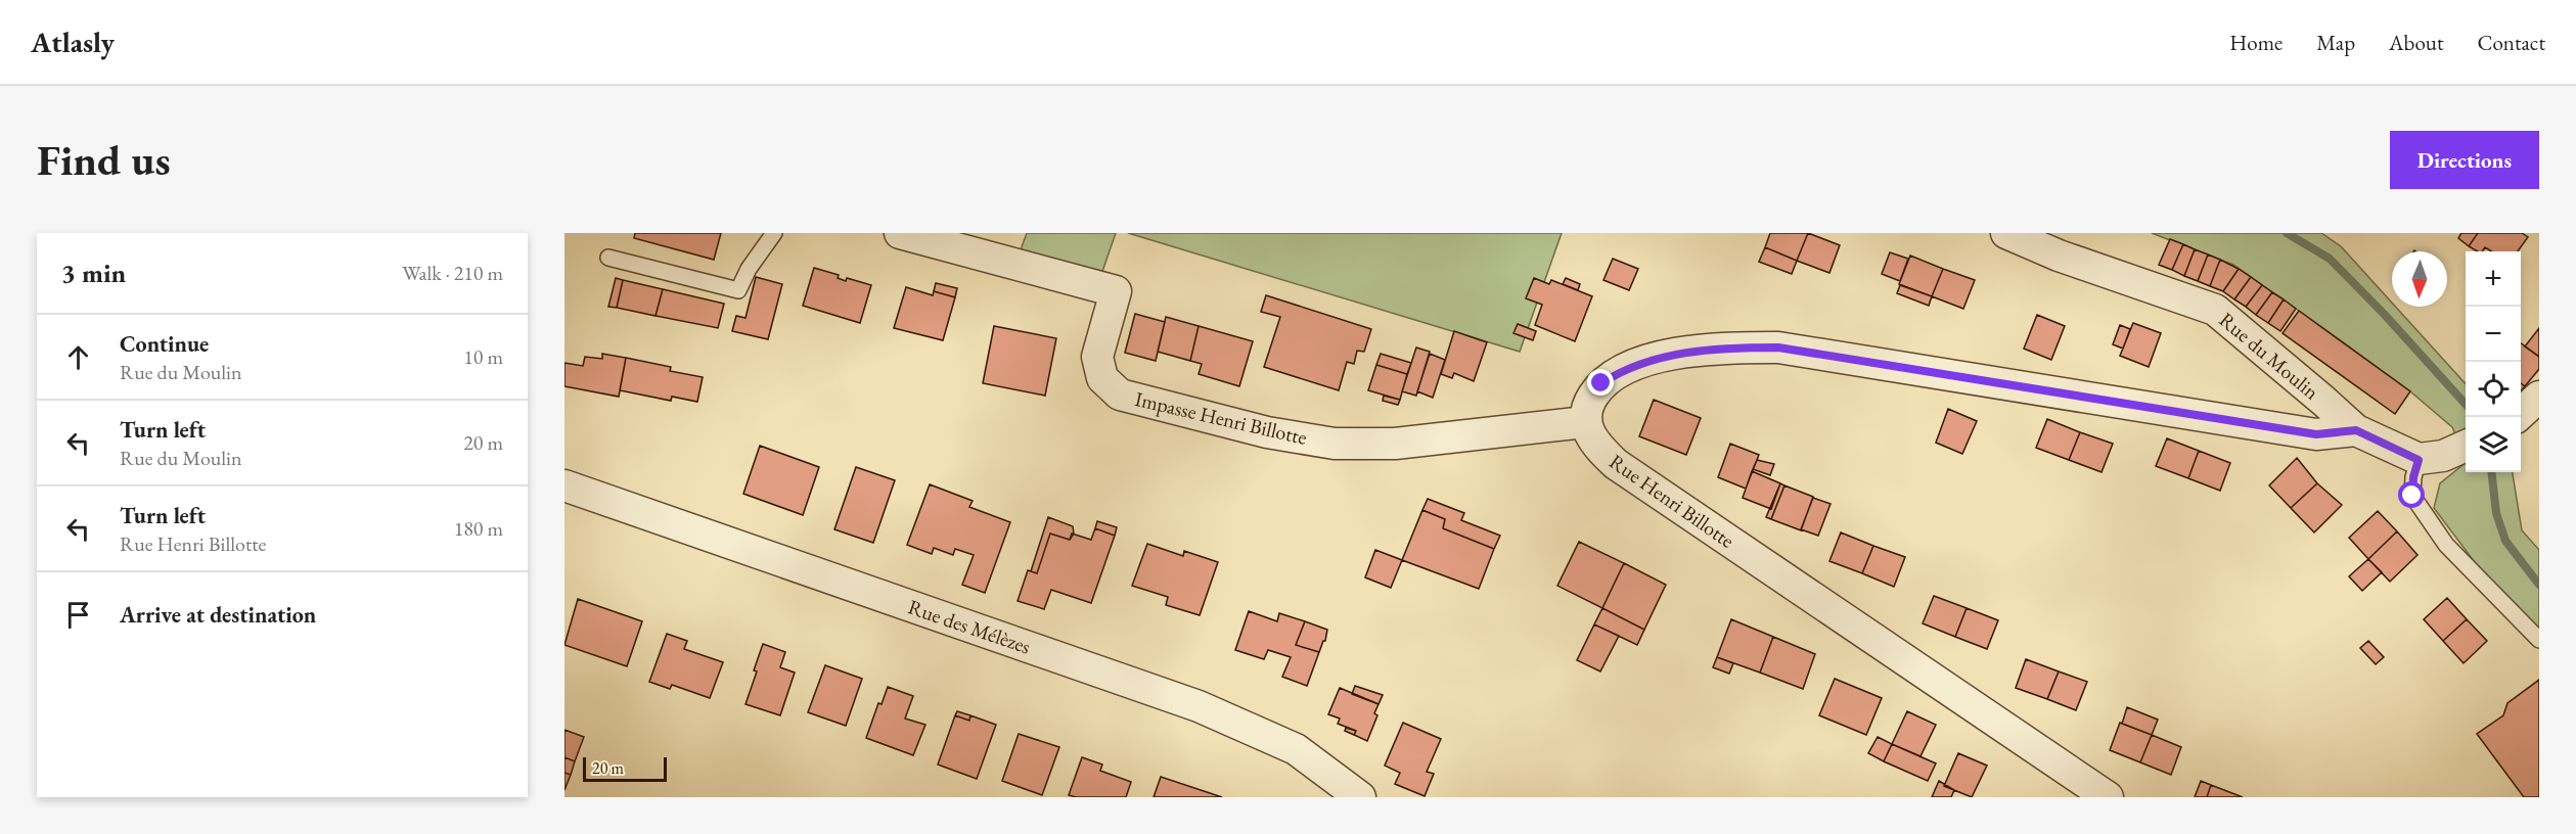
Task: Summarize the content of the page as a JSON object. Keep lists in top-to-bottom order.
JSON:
{
  "streets": {
    "street": [
      "Rue du Moulin",
      "Impasse Henri Billotte",
      "Rue Henri Billotte",
      "Rue des Mélèzes"
    ]
  },
  "crossings": [
    ["Impasse Henri Billotte", "Rue Henri Billotte"]
  ],
  "scale_bar": "20 m",
  "north": "bottom",
  "page": {
    "header": "Atlasly",
    "nav": [
      "Home",
      "Map",
      "About",
      "Contact"
    ],
    "buttons": "Directions",
    "title": "Find us",
    "heading": ["3 min", "Walk · 210 m"],
    "map_buttons": ["+", "−"],
    "list": [
      ["Continue", "Rue du Moulin", "10 m"],
      ["Turn left", "Rue du Moulin", "20 m"],
      ["Turn left", "Rue Henri Billotte", "180 m"],
      "Arrive at destination"
    ],
    "scale": "20 m"
  }
}
